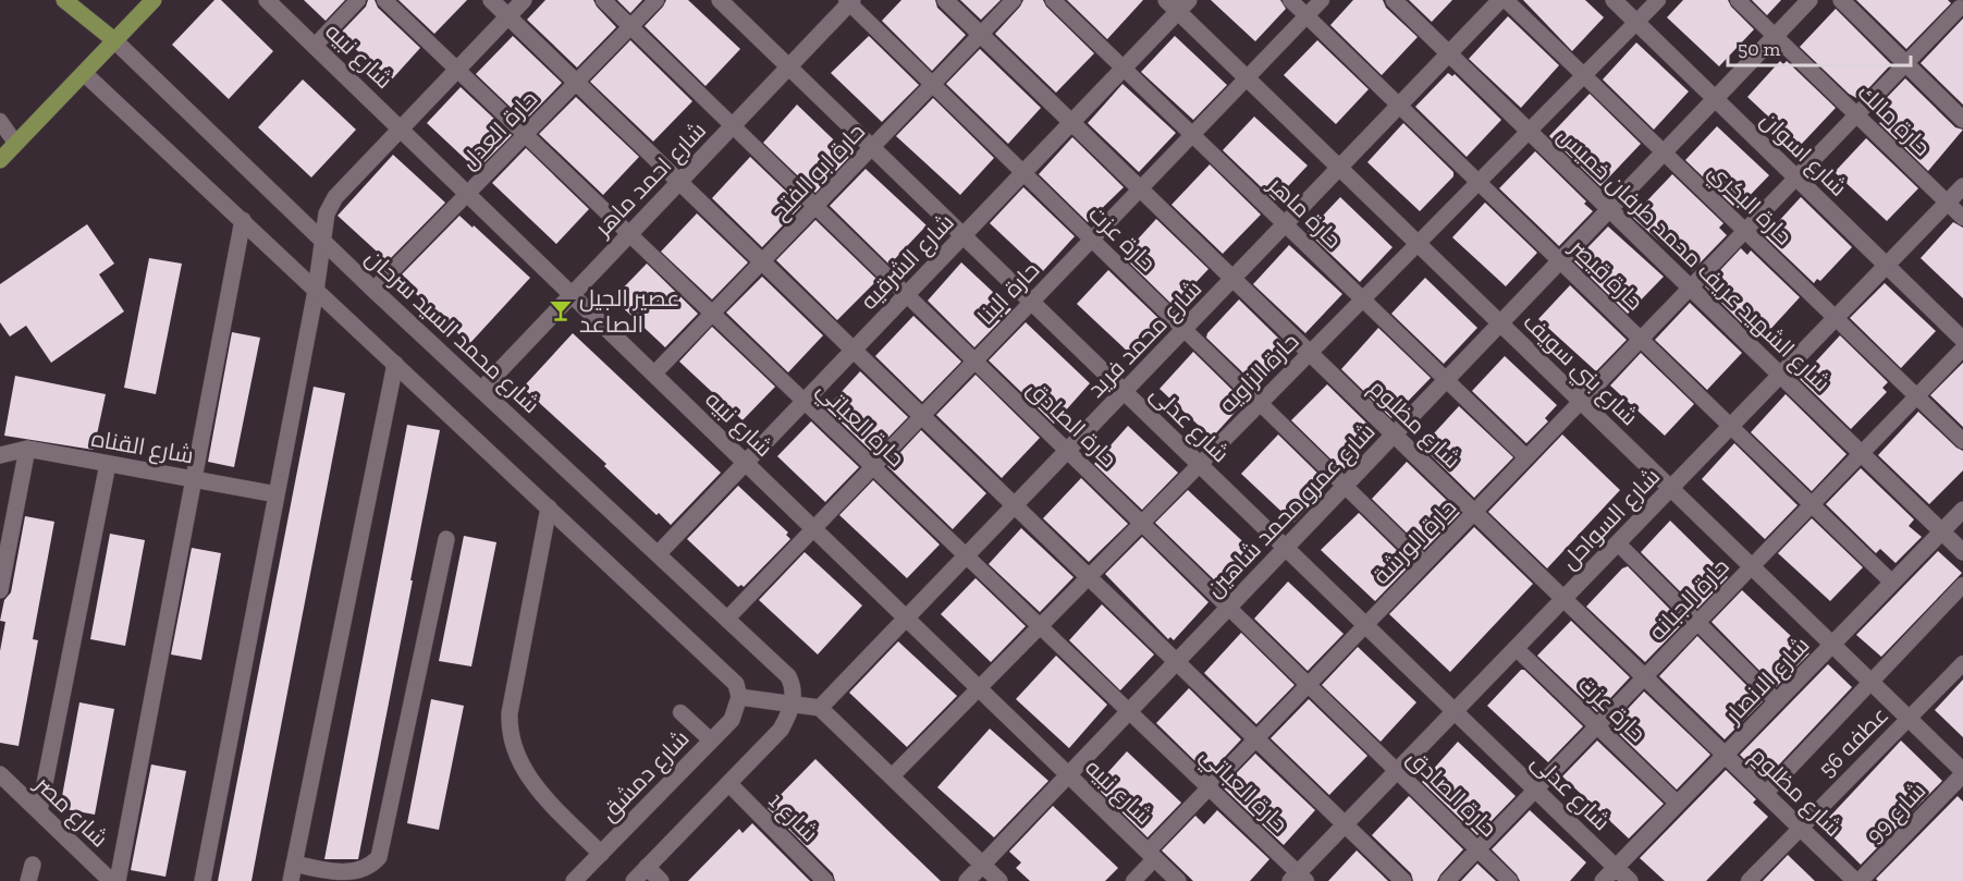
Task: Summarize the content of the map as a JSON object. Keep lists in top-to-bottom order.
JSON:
{
  "streets": {
    "main road": ["شارع محمد السيد سرحان"],
    "street": [
      "شارع نبيه",
      "شارع اسوان",
      "شارع احمد ماهر",
      "شارع الشهيد عريف محمد طرفان خميس",
      "شارع الشرقيه",
      "شارع محمد فريد",
      "شارع بني سويف",
      "شارع عدلى",
      "شارع مظلوم",
      "شارع القناه",
      "شارع عمرو محمد شاهين",
      "شارع السواحل",
      "شارع الانصار",
      "شارع دمشق",
      "شارع مصر",
      "شارع 99",
      "شارع 1"
    ],
    "lane": [
      "حارة مالك",
      "حارة العدل",
      "حارة ابو الفتح",
      "حارة البكري",
      "حارة ماهر",
      "حارة عزت",
      "حارة قيصر",
      "حارة البنا",
      "حارة الزاويه",
      "حارة العباتي",
      "حارة الصادق",
      "حارة الورشة",
      "حارة الجبانه",
      "عطفه 56"
    ]
  },
  "crossings": [
    ["شارع نبيه", "حارة العدل"],
    ["شارع نبيه", "حارة ابو الفتح"],
    ["شارع نبيه", "شارع احمد ماهر"],
    ["شارع نبيه", "شارع الشرقيه"],
    ["شارع نبيه", "حارة البنا"],
    ["شارع نبيه", "شارع محمد فريد"],
    ["شارع نبيه", "حارة الزاويه"],
    ["شارع نبيه", "شارع عمرو محمد شاهين"],
    ["شارع نبيه", "حارة الورشة"],
    ["حارة مالك", "شارع عمرو محمد شاهين"],
    ["حارة مالك", "شارع السواحل"],
    ["حارة مالك", "حارة الورشة"],
    ["حارة العدل", "شارع محمد السيد سرحان"],
    ["حارة العدل", "حارة العباتي"],
    ["حارة العدل", "حارة الصادق"],
    ["شارع اسوان", "حارة الزاويه"],
    ["شارع اسوان", "شارع عمرو محمد شاهين"],
    ["شارع اسوان", "شارع السواحل"],
    ["شارع اسوان", "حارة الورشة"],
    ["حارة ابو الفتح", "حارة عزت"],
    ["حارة ابو الفتح", "حارة العباتي"],
    ["حارة ابو الفتح", "حارة الصادق"],
    ["حارة ابو الفتح", "شارع عدلى"],
    ["حارة ابو الفتح", "شارع مظلوم"],
    ["شارع احمد ماهر", "حارة عزت"],
    ["شارع احمد ماهر", "شارع محمد السيد سرحان"],
    ["شارع احمد ماهر", "حارة العباتي"],
    ["شارع احمد ماهر", "حارة الصادق"],
    ["شارع احمد ماهر", "شارع عدلى"],
    ["حارة البكري", "حارة الزاويه"],
    ["حارة البكري", "شارع عمرو محمد شاهين"],
    ["حارة البكري", "شارع السواحل"],
    ["حارة البكري", "حارة الورشة"],
    ["حارة البكري", "حارة الجبانه"],
    ["حارة ماهر", "شارع الشرقيه"],
    ["حارة ماهر", "حارة البنا"],
    ["حارة ماهر", "شارع محمد فريد"],
    ["حارة ماهر", "حارة الزاويه"],
    ["حارة ماهر", "شارع عمرو محمد شاهين"],
    ["حارة ماهر", "حارة الورشة"],
    ["حارة عزت", "شارع الشرقيه"],
    ["حارة عزت", "حارة البنا"],
    ["حارة عزت", "شارع محمد فريد"],
    ["حارة عزت", "حارة الزاويه"],
    ["حارة عزت", "شارع عمرو محمد شاهين"],
    ["حارة عزت", "شارع السواحل"],
    ["حارة عزت", "حارة الورشة"],
    ["حارة عزت", "حارة الجبانه"],
    ["حارة عزت", "شارع الانصار"],
    ["شارع الشهيد عريف محمد طرفان خميس", "شارع محمد فريد"],
    ["شارع الشهيد عريف محمد طرفان خميس", "حارة الزاويه"],
    ["شارع الشهيد عريف محمد طرفان خميس", "شارع عمرو محمد شاهين"],
    ["شارع الشهيد عريف محمد طرفان خميس", "شارع السواحل"],
    ["شارع الشهيد عريف محمد طرفان خميس", "حارة الورشة"],
    ["شارع الشهيد عريف محمد طرفان خميس", "حارة الجبانه"],
    ["شارع الشهيد عريف محمد طرفان خميس", "شارع الانصار"],
    ["شارع الشرقيه", "شارع محمد السيد سرحان"],
    ["شارع الشرقيه", "شارع بني سويف"],
    ["شارع الشرقيه", "حارة العباتي"],
    ["شارع الشرقيه", "حارة الصادق"],
    ["شارع الشرقيه", "شارع عدلى"],
    ["شارع الشرقيه", "شارع مظلوم"],
    ["حارة قيصر", "حارة البنا"],
    ["حارة قيصر", "شارع محمد فريد"],
    ["حارة قيصر", "حارة الزاويه"],
    ["حارة قيصر", "شارع عمرو محمد شاهين"],
    ["حارة قيصر", "شارع السواحل"],
    ["حارة قيصر", "حارة الورشة"],
    ["حارة قيصر", "حارة الجبانه"],
    ["حارة قيصر", "شارع الانصار"],
    ["حارة البنا", "شارع محمد السيد سرحان"],
    ["حارة البنا", "شارع بني سويف"],
    ["حارة البنا", "حارة العباتي"],
    ["حارة البنا", "حارة الصادق"],
    ["حارة البنا", "شارع عدلى"],
    ["حارة البنا", "شارع مظلوم"],
    ["شارع محمد فريد", "شارع بني سويف"],
    ["شارع محمد فريد", "حارة العباتي"],
    ["شارع محمد فريد", "حارة الصادق"],
    ["شارع محمد فريد", "شارع عدلى"],
    ["شارع محمد فريد", "شارع مظلوم"],
    ["شارع بني سويف", "حارة الزاويه"],
    ["شارع بني سويف", "شارع عمرو محمد شاهين"],
    ["شارع بني سويف", "شارع السواحل"],
    ["شارع بني سويف", "حارة الورشة"],
    ["شارع بني سويف", "حارة الجبانه"],
    ["شارع بني سويف", "شارع الانصار"],
    ["شارع بني سويف", "عطفه 56"],
    ["شارع بني سويف", "شارع 99"],
    ["حارة الزاويه", "حارة العباتي"],
    ["حارة الزاويه", "حارة الصادق"],
    ["حارة الزاويه", "شارع عدلى"],
    ["حارة الزاويه", "شارع مظلوم"],
    ["حارة العباتي", "شارع عمرو محمد شاهين"],
    ["حارة العباتي", "شارع السواحل"],
    ["حارة العباتي", "حارة الورشة"],
    ["حارة الصادق", "شارع عمرو محمد شاهين"],
    ["حارة الصادق", "شارع السواحل"],
    ["حارة الصادق", "حارة الورشة"],
    ["حارة الصادق", "حارة الجبانه"],
    ["شارع عدلى", "شارع عمرو محمد شاهين"],
    ["شارع عدلى", "شارع السواحل"],
    ["شارع عدلى", "حارة الورشة"],
    ["شارع عدلى", "حارة الجبانه"],
    ["شارع عدلى", "شارع الانصار"],
    ["شارع مظلوم", "شارع عمرو محمد شاهين"],
    ["شارع مظلوم", "شارع السواحل"],
    ["شارع مظلوم", "حارة الورشة"],
    ["شارع مظلوم", "حارة الجبانه"],
    ["شارع مظلوم", "شارع الانصار"],
    ["شارع مظلوم", "عطفه 56"]
  ],
  "places": {
    "bar": ["عصير الجيل الصاعد"]
  },
  "scale_bar": "50 m"
}
